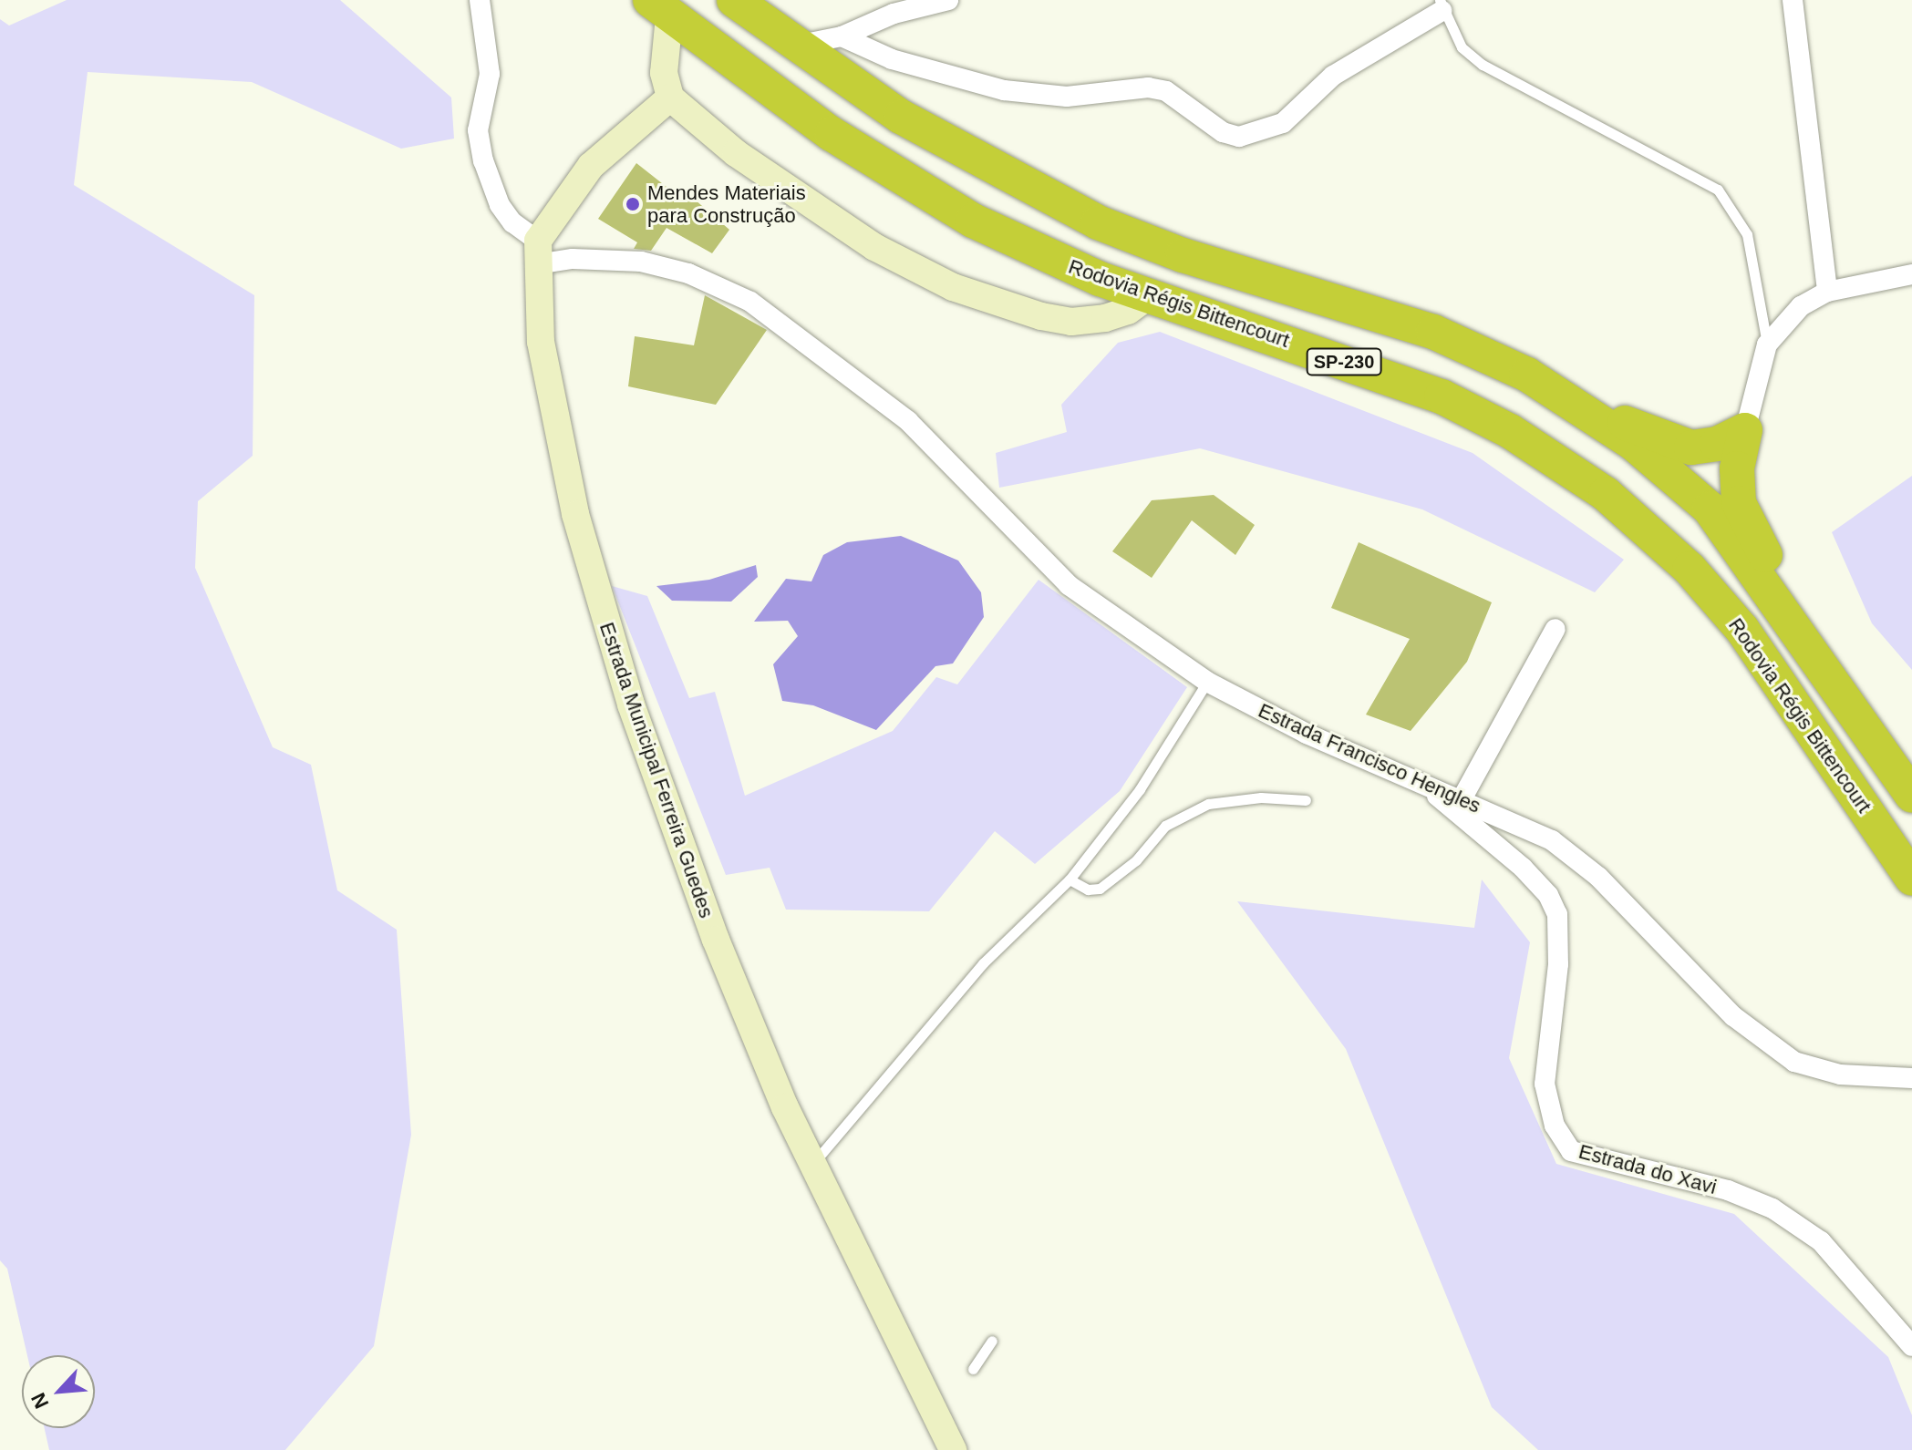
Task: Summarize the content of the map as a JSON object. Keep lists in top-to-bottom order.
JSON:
{
  "streets": {
    "highway": ["Rodovia Régis Bittencourt", "SP-230"],
    "street": ["Estrada Francisco Hengles", "Estrada Municipal Ferreira Guedes", "Estrada do Xavi"]
  },
  "crossings": [
    ["Estrada Francisco Hengles", "Estrada Municipal Ferreira Guedes"],
    ["Estrada Francisco Hengles", "Estrada do Xavi"]
  ],
  "places": ["Mendes Materiais para Construção"],
  "north": "bottom left"
}
